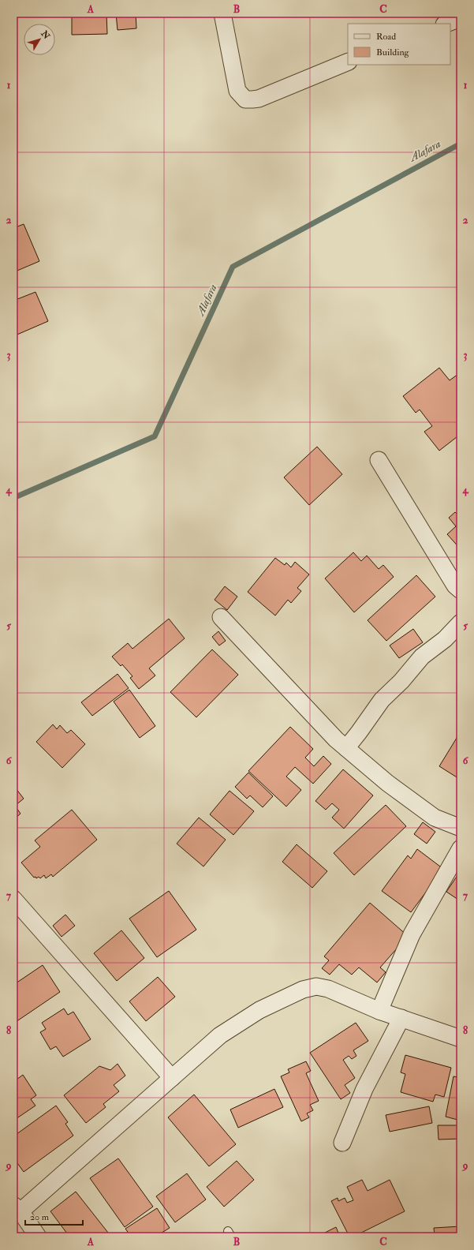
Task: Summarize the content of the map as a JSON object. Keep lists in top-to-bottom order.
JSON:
{
  "water": ["Alafara"],
  "legend": ["Road", "Building"],
  "scale_bar": "20 m",
  "north": "top right",
  "grid": {
    "columns": ["A", "B", "C"],
    "rows": [
      "1",
      "2",
      "3",
      "4",
      "5",
      "6",
      "7",
      "8",
      "9"
    ]
  }
}
